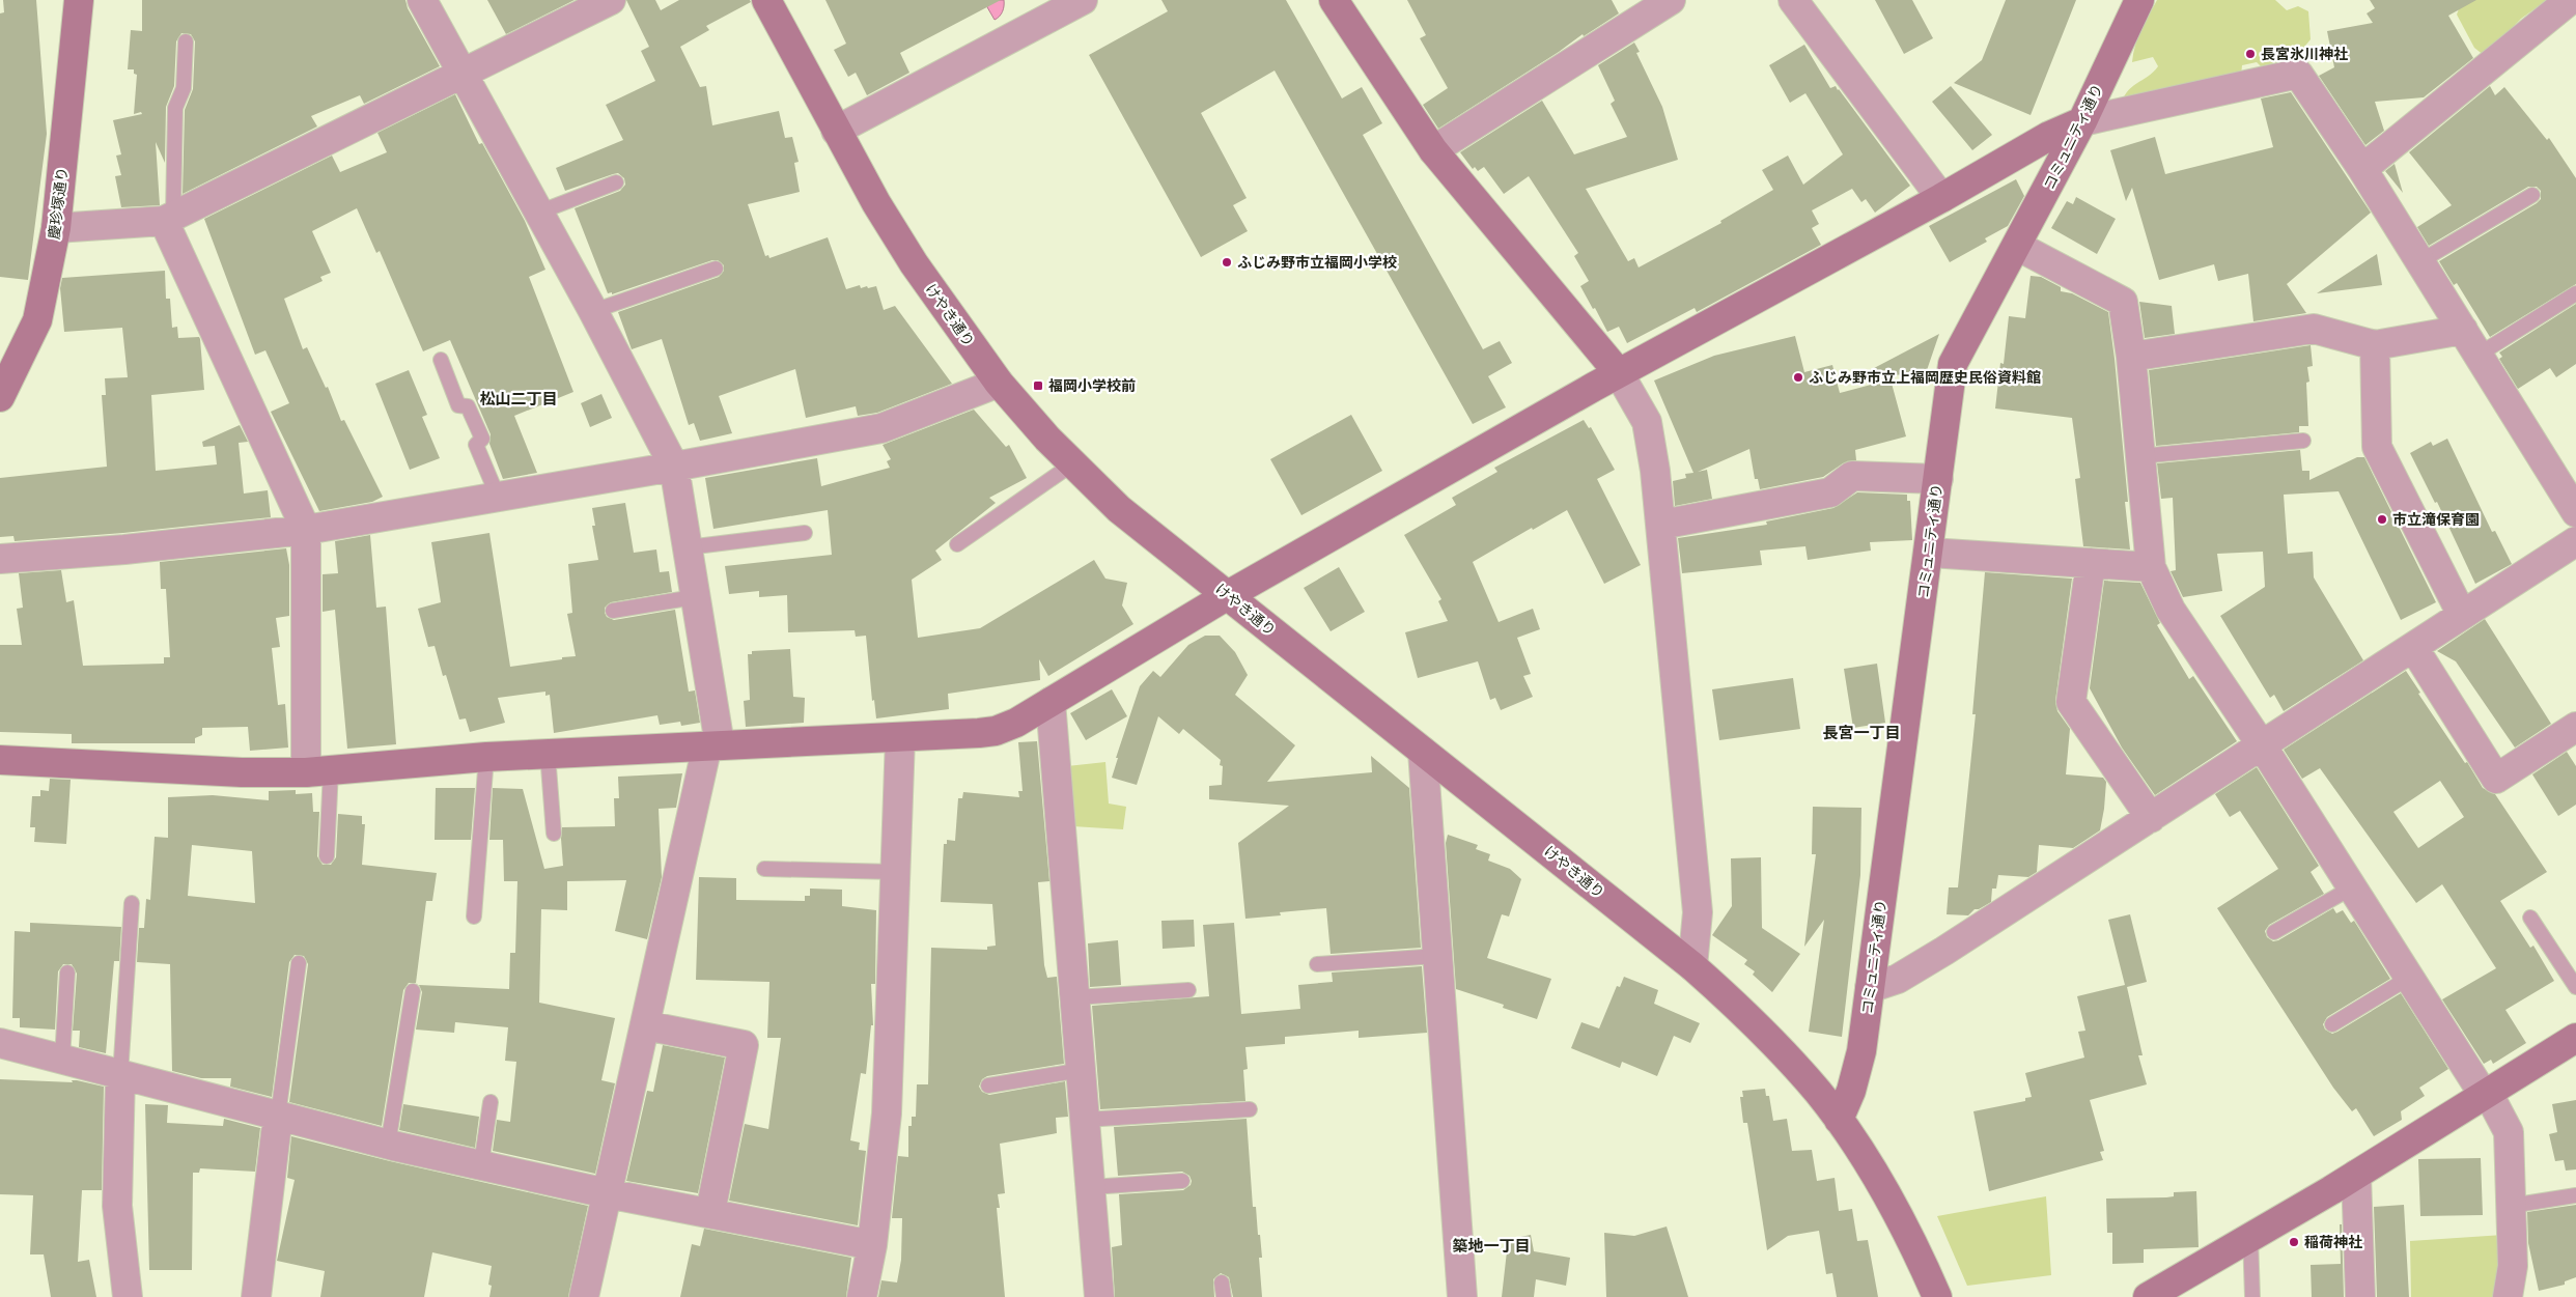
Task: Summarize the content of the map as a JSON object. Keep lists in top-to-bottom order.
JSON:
{
  "streets": {
    "street": ["コミュニティ通り", "慶珍塚通り", "けやき通り"]
  },
  "crossings": [
    ["コミュニティ通り", "けやき通り"]
  ],
  "districts": ["松山二丁目", "長宮一丁目", "築地一丁目"],
  "places": {
    "other": [
      "長宮氷川神社",
      "ふじみ野市立福岡小学校",
      "ふじみ野市立上福岡歴史民俗資料館",
      "市立滝保育園",
      "稲荷神社"
    ],
    "transit": ["福岡小学校前"]
  }
}
